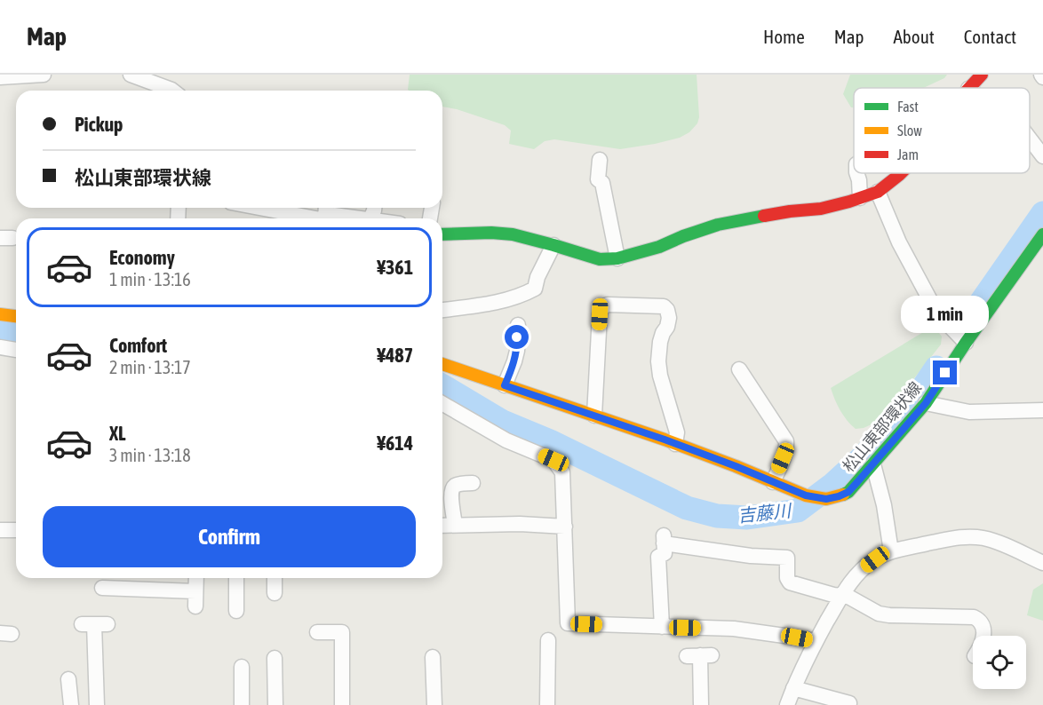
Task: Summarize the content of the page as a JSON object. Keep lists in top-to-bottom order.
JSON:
{
  "streets": {
    "main road": ["松山東部環状線"]
  },
  "water": ["吉藤川"],
  "legend": ["Fast", "Slow", "Jam"],
  "page": {
    "header": "Map",
    "nav": [
      "Home",
      "Map",
      "About",
      "Contact"
    ],
    "banner": ["Pickup", "松山東部環状線"],
    "list": [
      {
        "name": "Economy",
        "note": "1 min · 13:16",
        "value": "¥361"
      },
      {
        "name": "Comfort",
        "note": "2 min · 13:17",
        "value": "¥487"
      },
      {
        "name": "XL",
        "note": "3 min · 13:18",
        "value": "¥614"
      }
    ],
    "bubble": "1 min",
    "buttons": "Confirm"
  }
}
